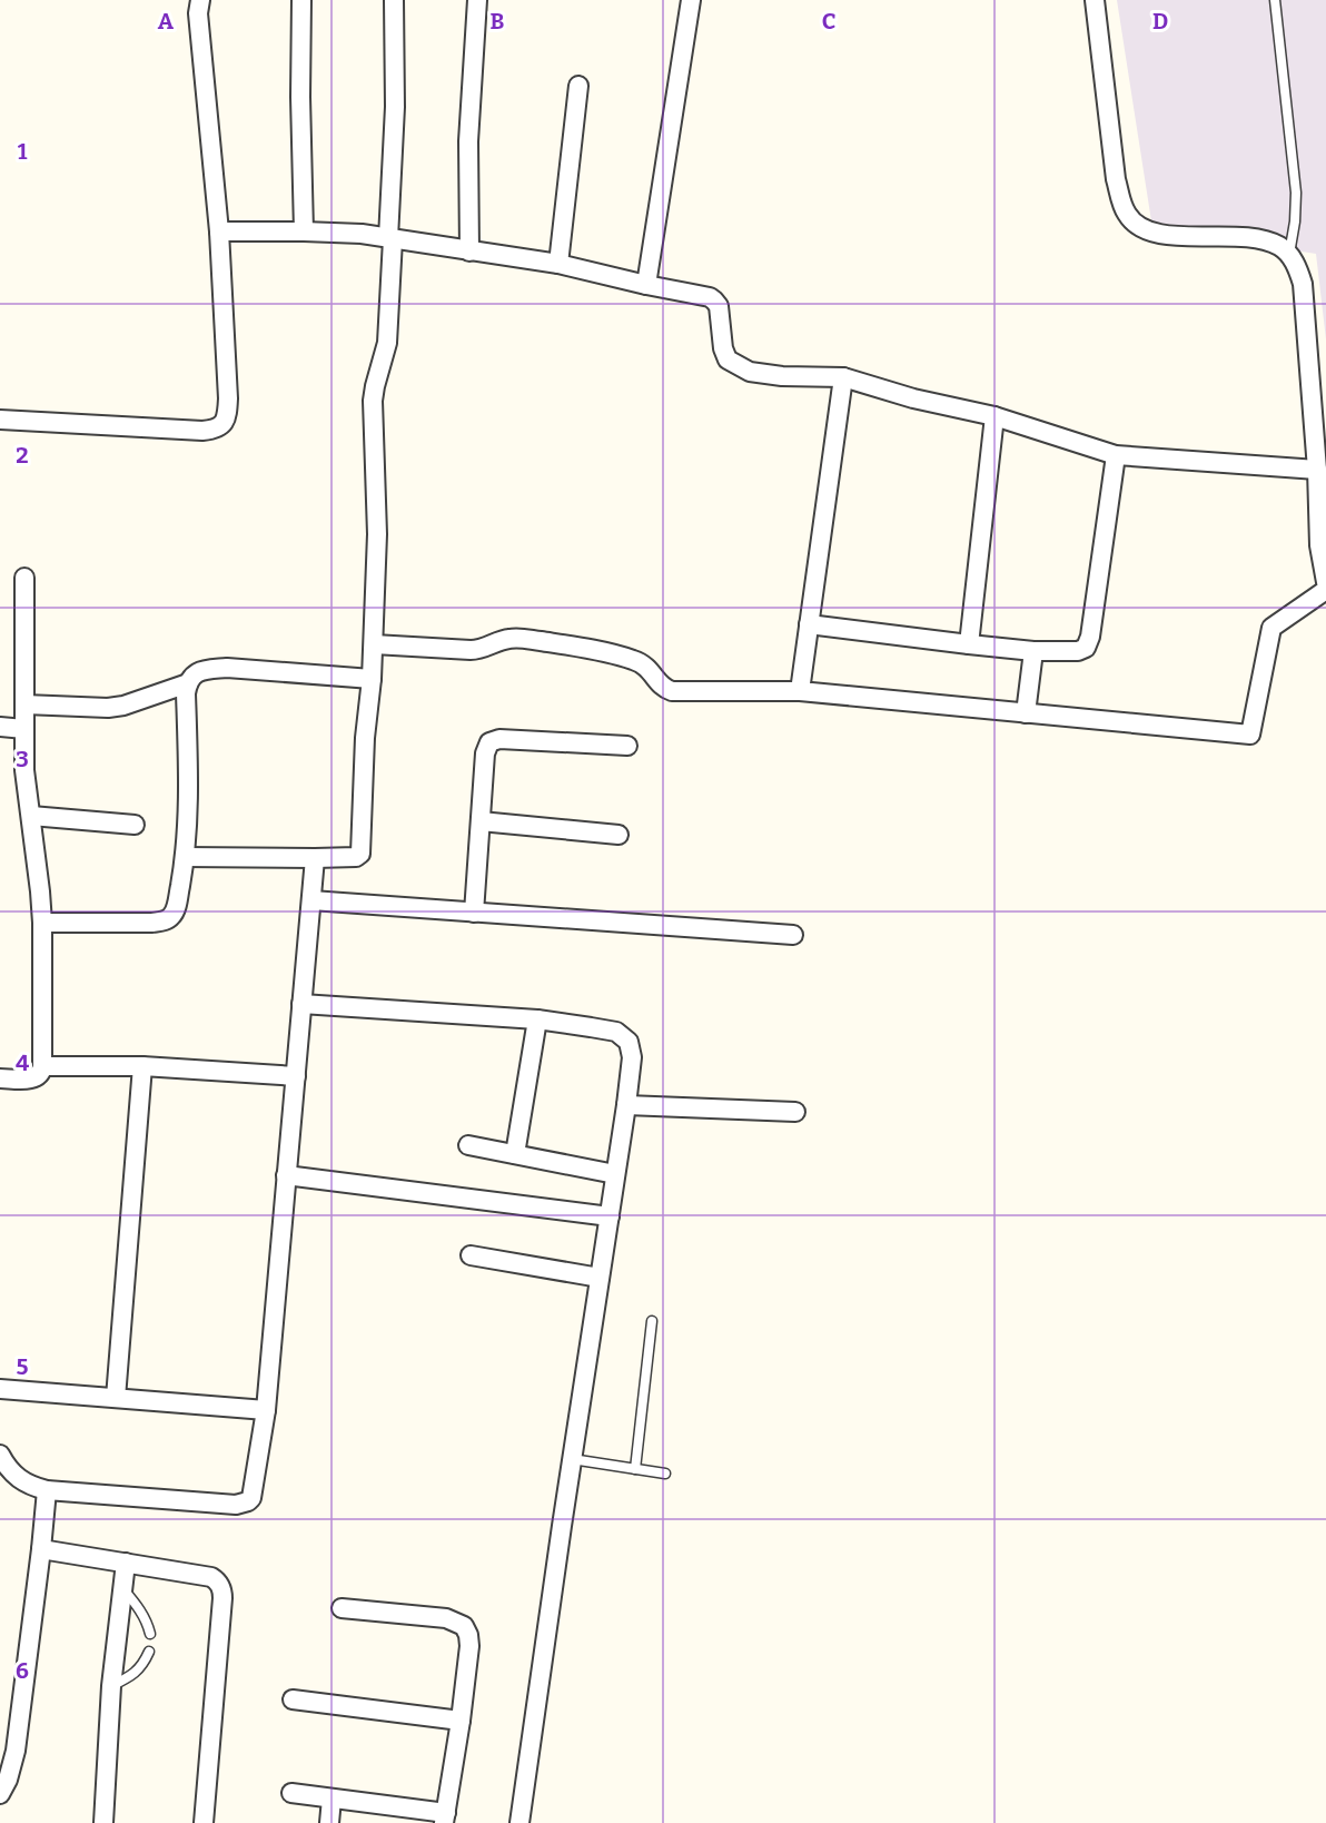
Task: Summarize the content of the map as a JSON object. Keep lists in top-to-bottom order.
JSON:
{
  "grid": {
    "columns": [
      "A",
      "B",
      "C",
      "D"
    ],
    "rows": [
      "1",
      "2",
      "3",
      "4",
      "5",
      "6"
    ]
  }
}
